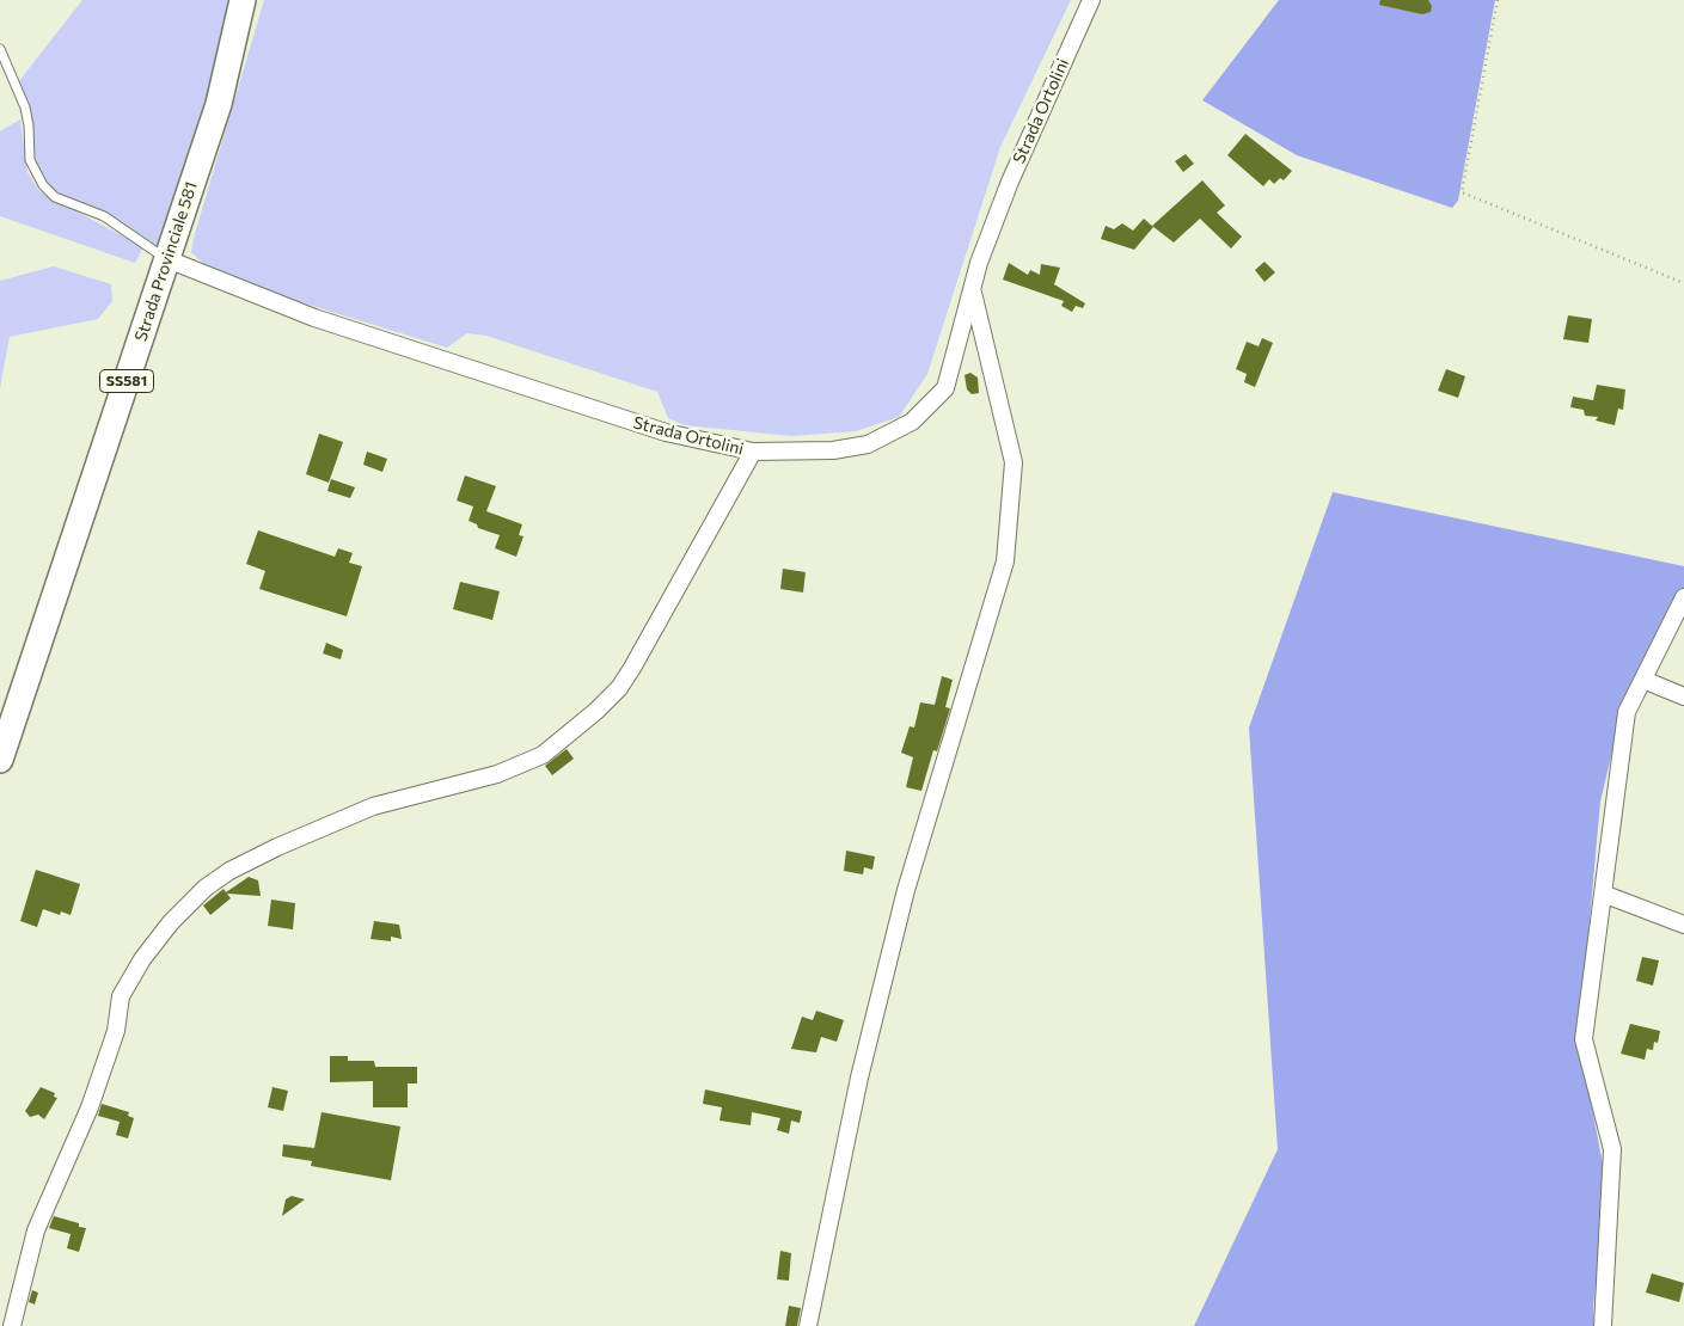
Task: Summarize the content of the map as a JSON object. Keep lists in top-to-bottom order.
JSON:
{
  "streets": {
    "main road": ["Strada Provinciale 581", "SS581"],
    "street": ["Strada Ortolini"]
  },
  "crossings": [
    ["Strada Ortolini", "Strada Provinciale 581"]
  ]
}
